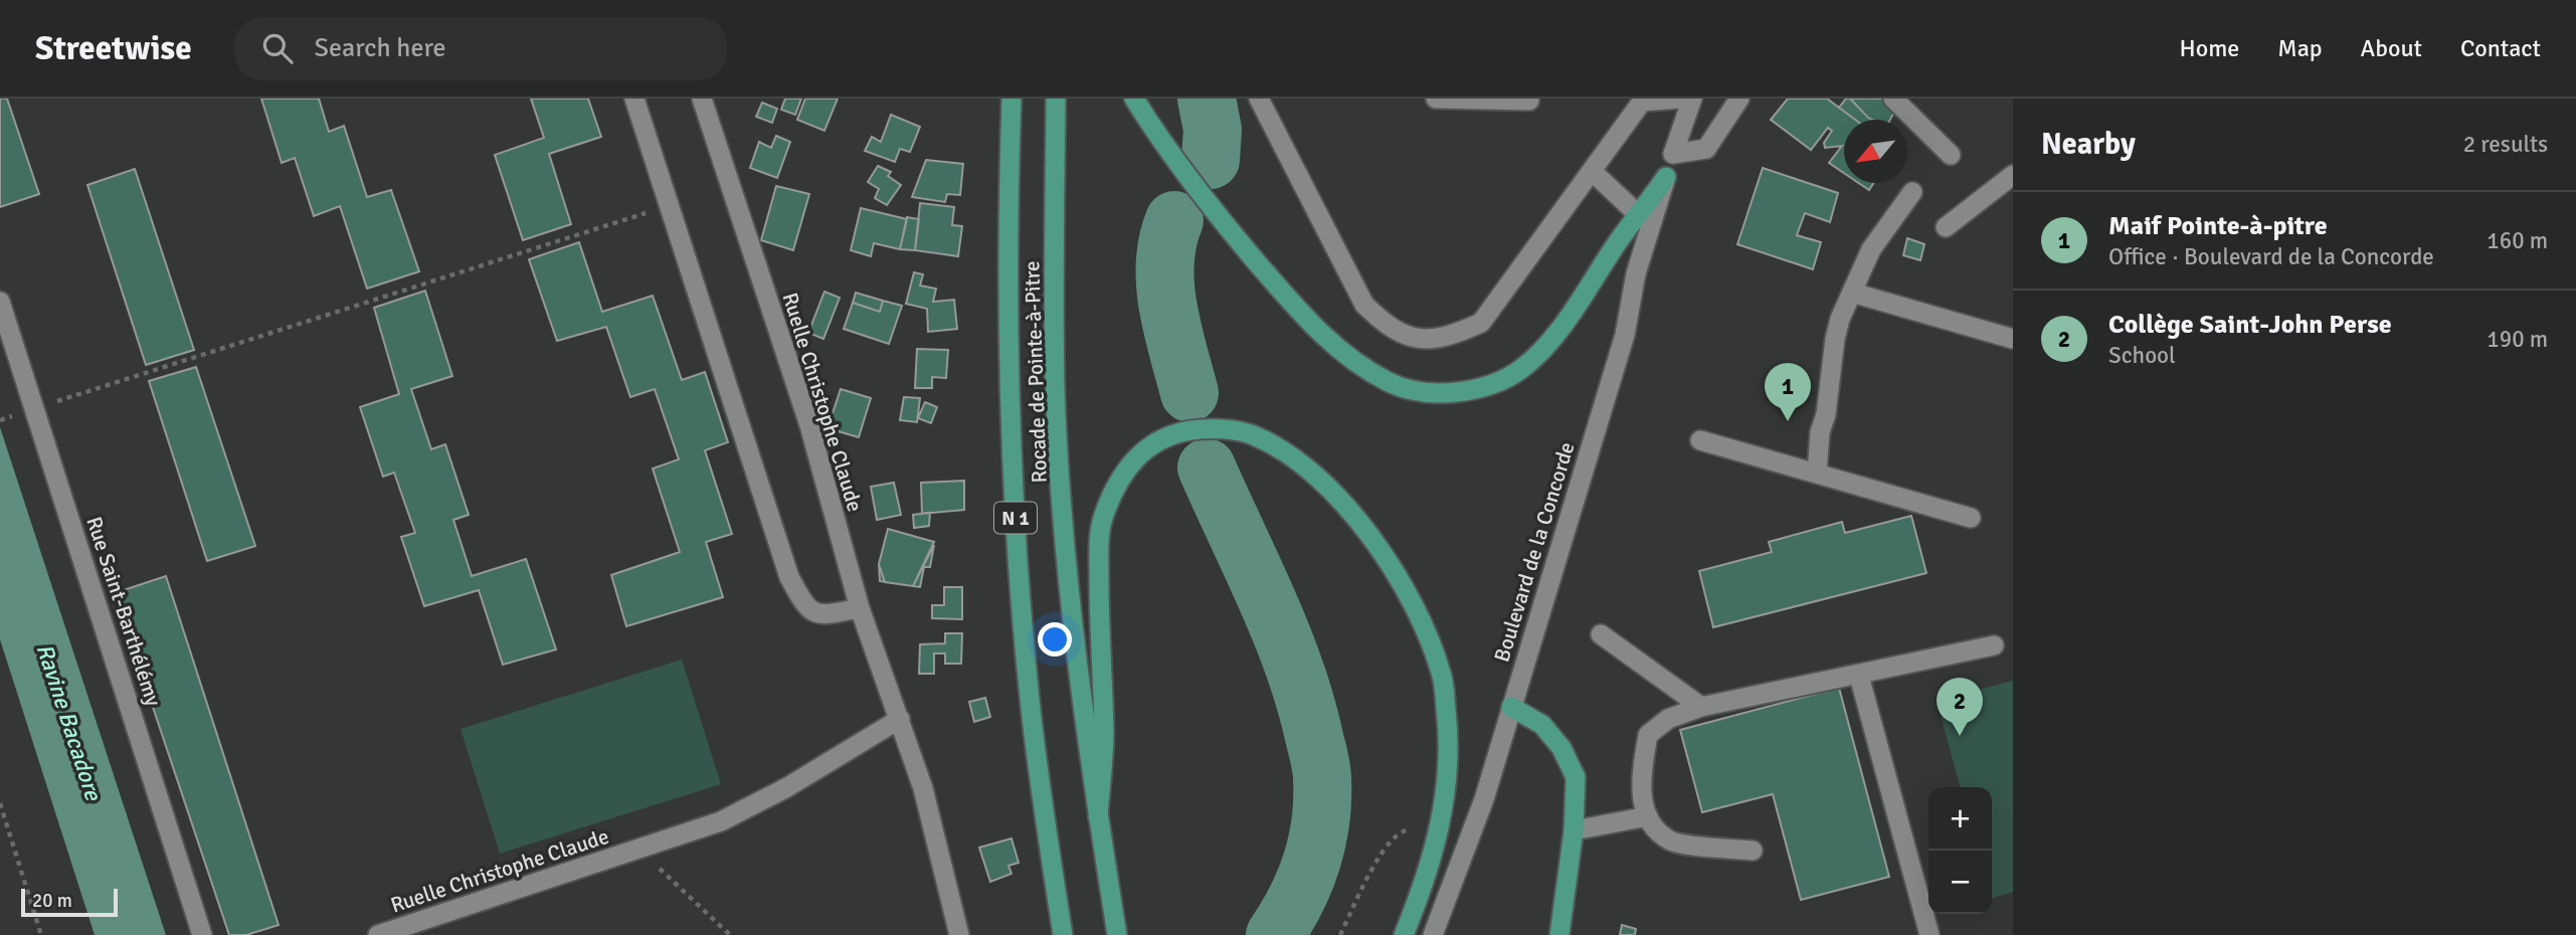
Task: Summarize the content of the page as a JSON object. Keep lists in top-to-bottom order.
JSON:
{
  "streets": {
    "highway": ["Rocade de Pointe-à-Pitre", "N 1"],
    "street": ["Ruelle Christophe Claude", "Boulevard de la Concorde", "Rue Saint-Barthélémy"]
  },
  "water": ["Ravine Bacadore"],
  "scale_bar": "20 m",
  "north": "bottom left",
  "page": {
    "header": "Streetwise",
    "search": "Search here",
    "nav": [
      "Home",
      "Map",
      "About",
      "Contact"
    ],
    "heading": ["Nearby", "2 results"],
    "list": [
      {
        "mark": "1",
        "name": "Maif Pointe-à-pitre",
        "note": "Office · Boulevard de la Concorde",
        "value": "160 m"
      },
      {
        "mark": "2",
        "name": "Collège Saint-John Perse",
        "note": "School",
        "value": "190 m"
      }
    ],
    "pins": ["1", "2"],
    "map_buttons": ["+", "−"],
    "scale": "20 m"
  }
}
